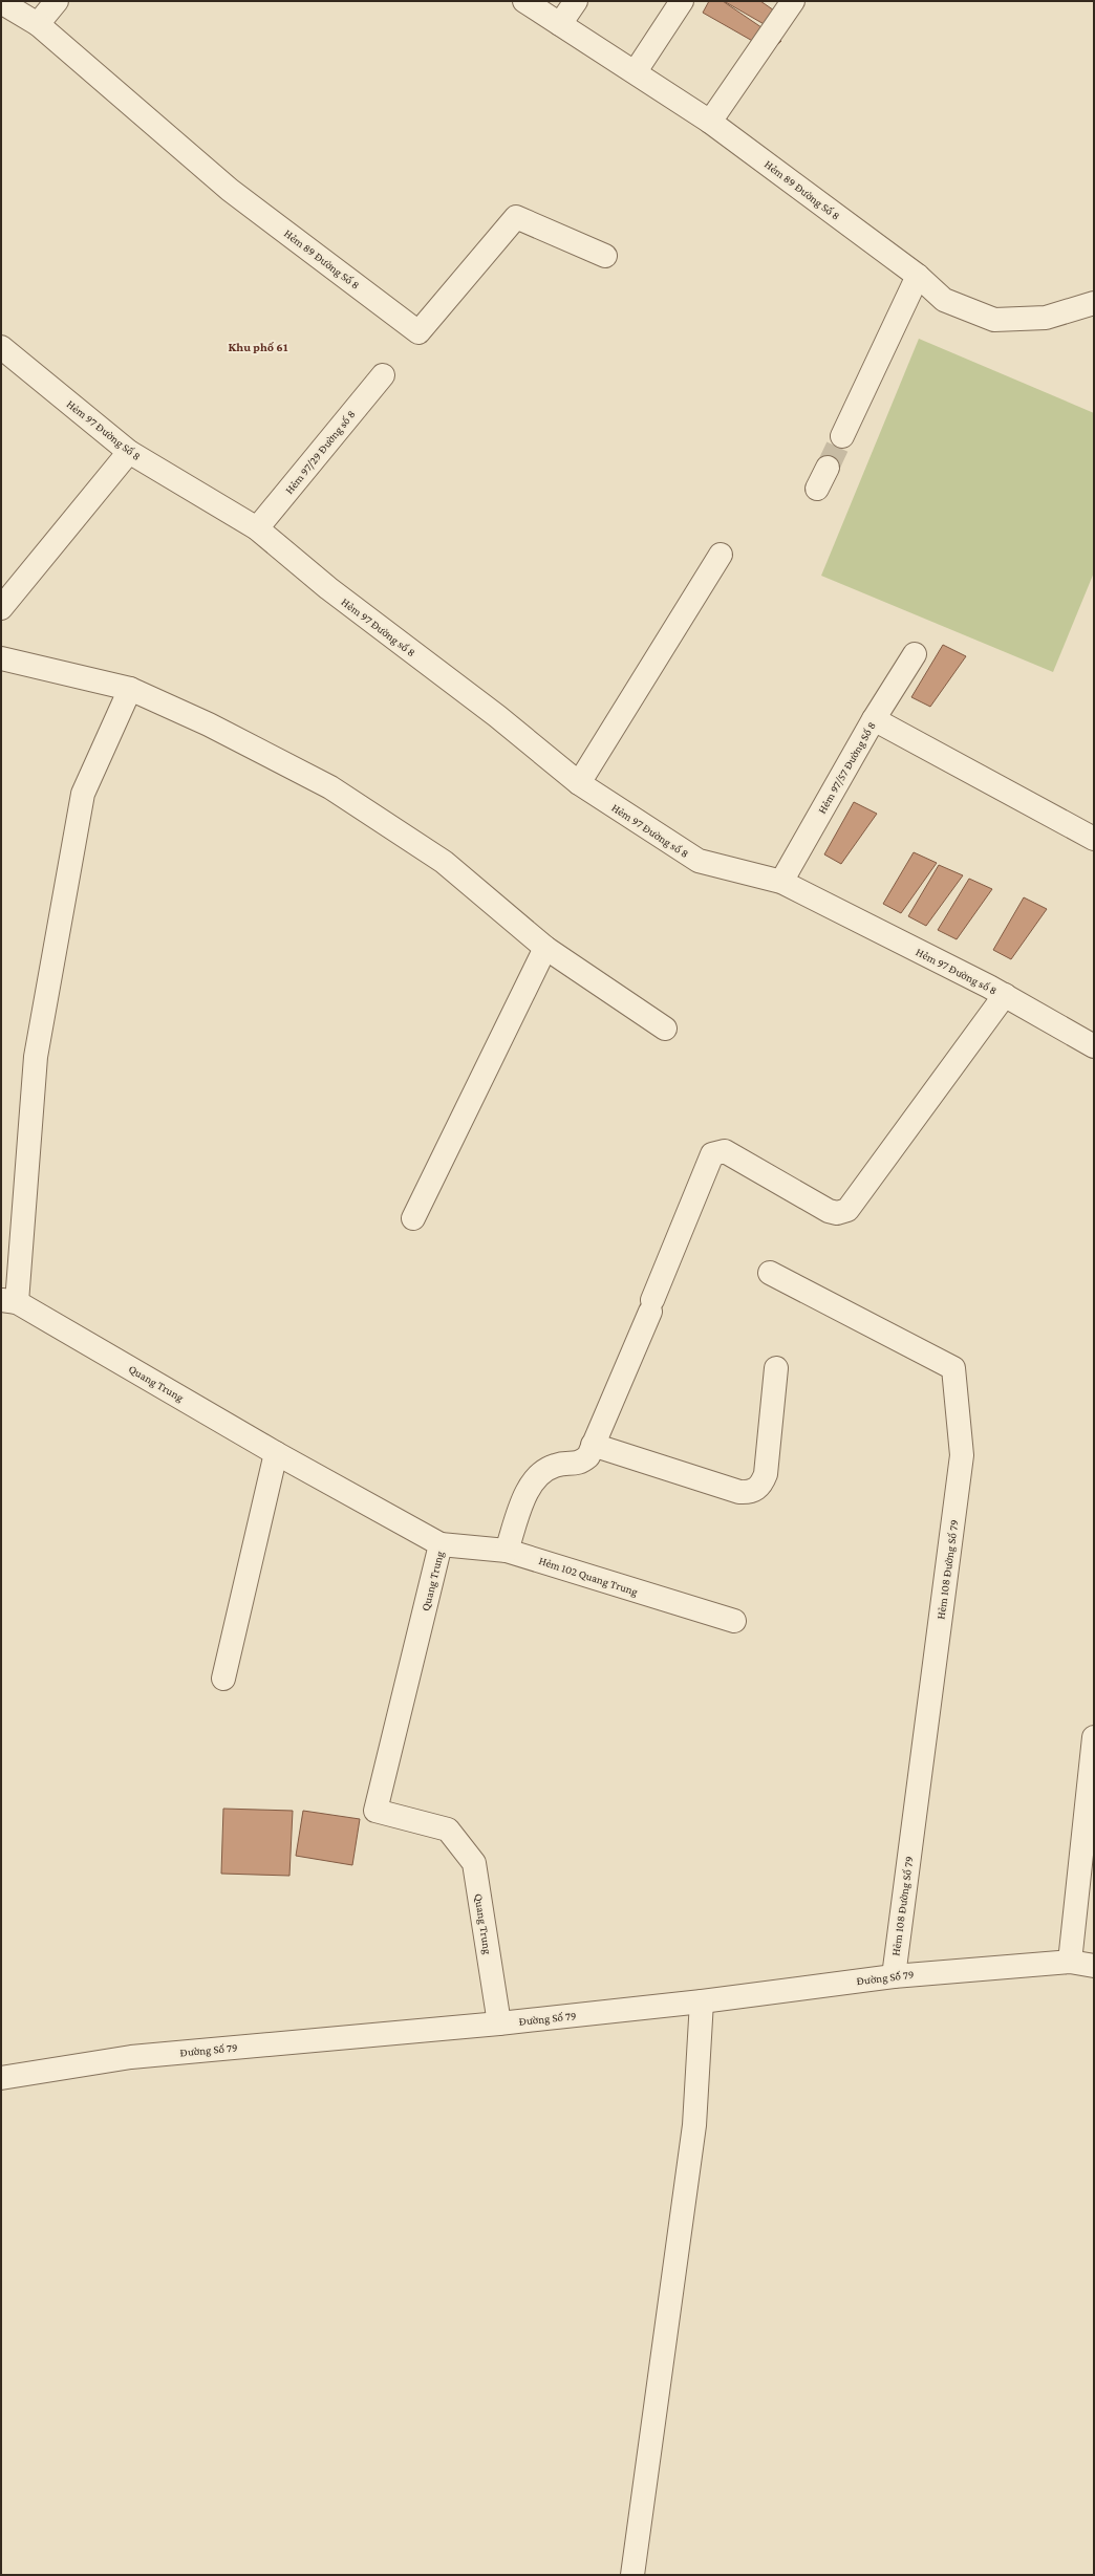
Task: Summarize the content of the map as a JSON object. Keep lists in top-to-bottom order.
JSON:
{
  "streets": {
    "street": [
      "Hẻm 89 Đường Số 8",
      "Hẻm 97 Đường Số 8",
      "Hẻm 97/29 Đường số 8",
      "Hẻm 97 Đường số 8",
      "Hẻm 97/57 Đường Số 8",
      "Quang Trung",
      "Hẻm 108 Đường Số 79",
      "Hẻm 102 Quang Trung",
      "Đường Số 79"
    ]
  },
  "crossings": [
    ["Hẻm 97 Đường Số 8", "Hẻm 97/29 Đường số 8"],
    ["Hẻm 97 Đường Số 8", "Hẻm 97 Đường số 8"],
    ["Hẻm 97/29 Đường số 8", "Hẻm 97 Đường số 8"],
    ["Hẻm 97 Đường số 8", "Hẻm 97/57 Đường Số 8"],
    ["Quang Trung", "Hẻm 102 Quang Trung"],
    ["Quang Trung", "Đường Số 79"],
    ["Hẻm 108 Đường Số 79", "Đường Số 79"]
  ],
  "districts": ["Khu phố 61"]
}
